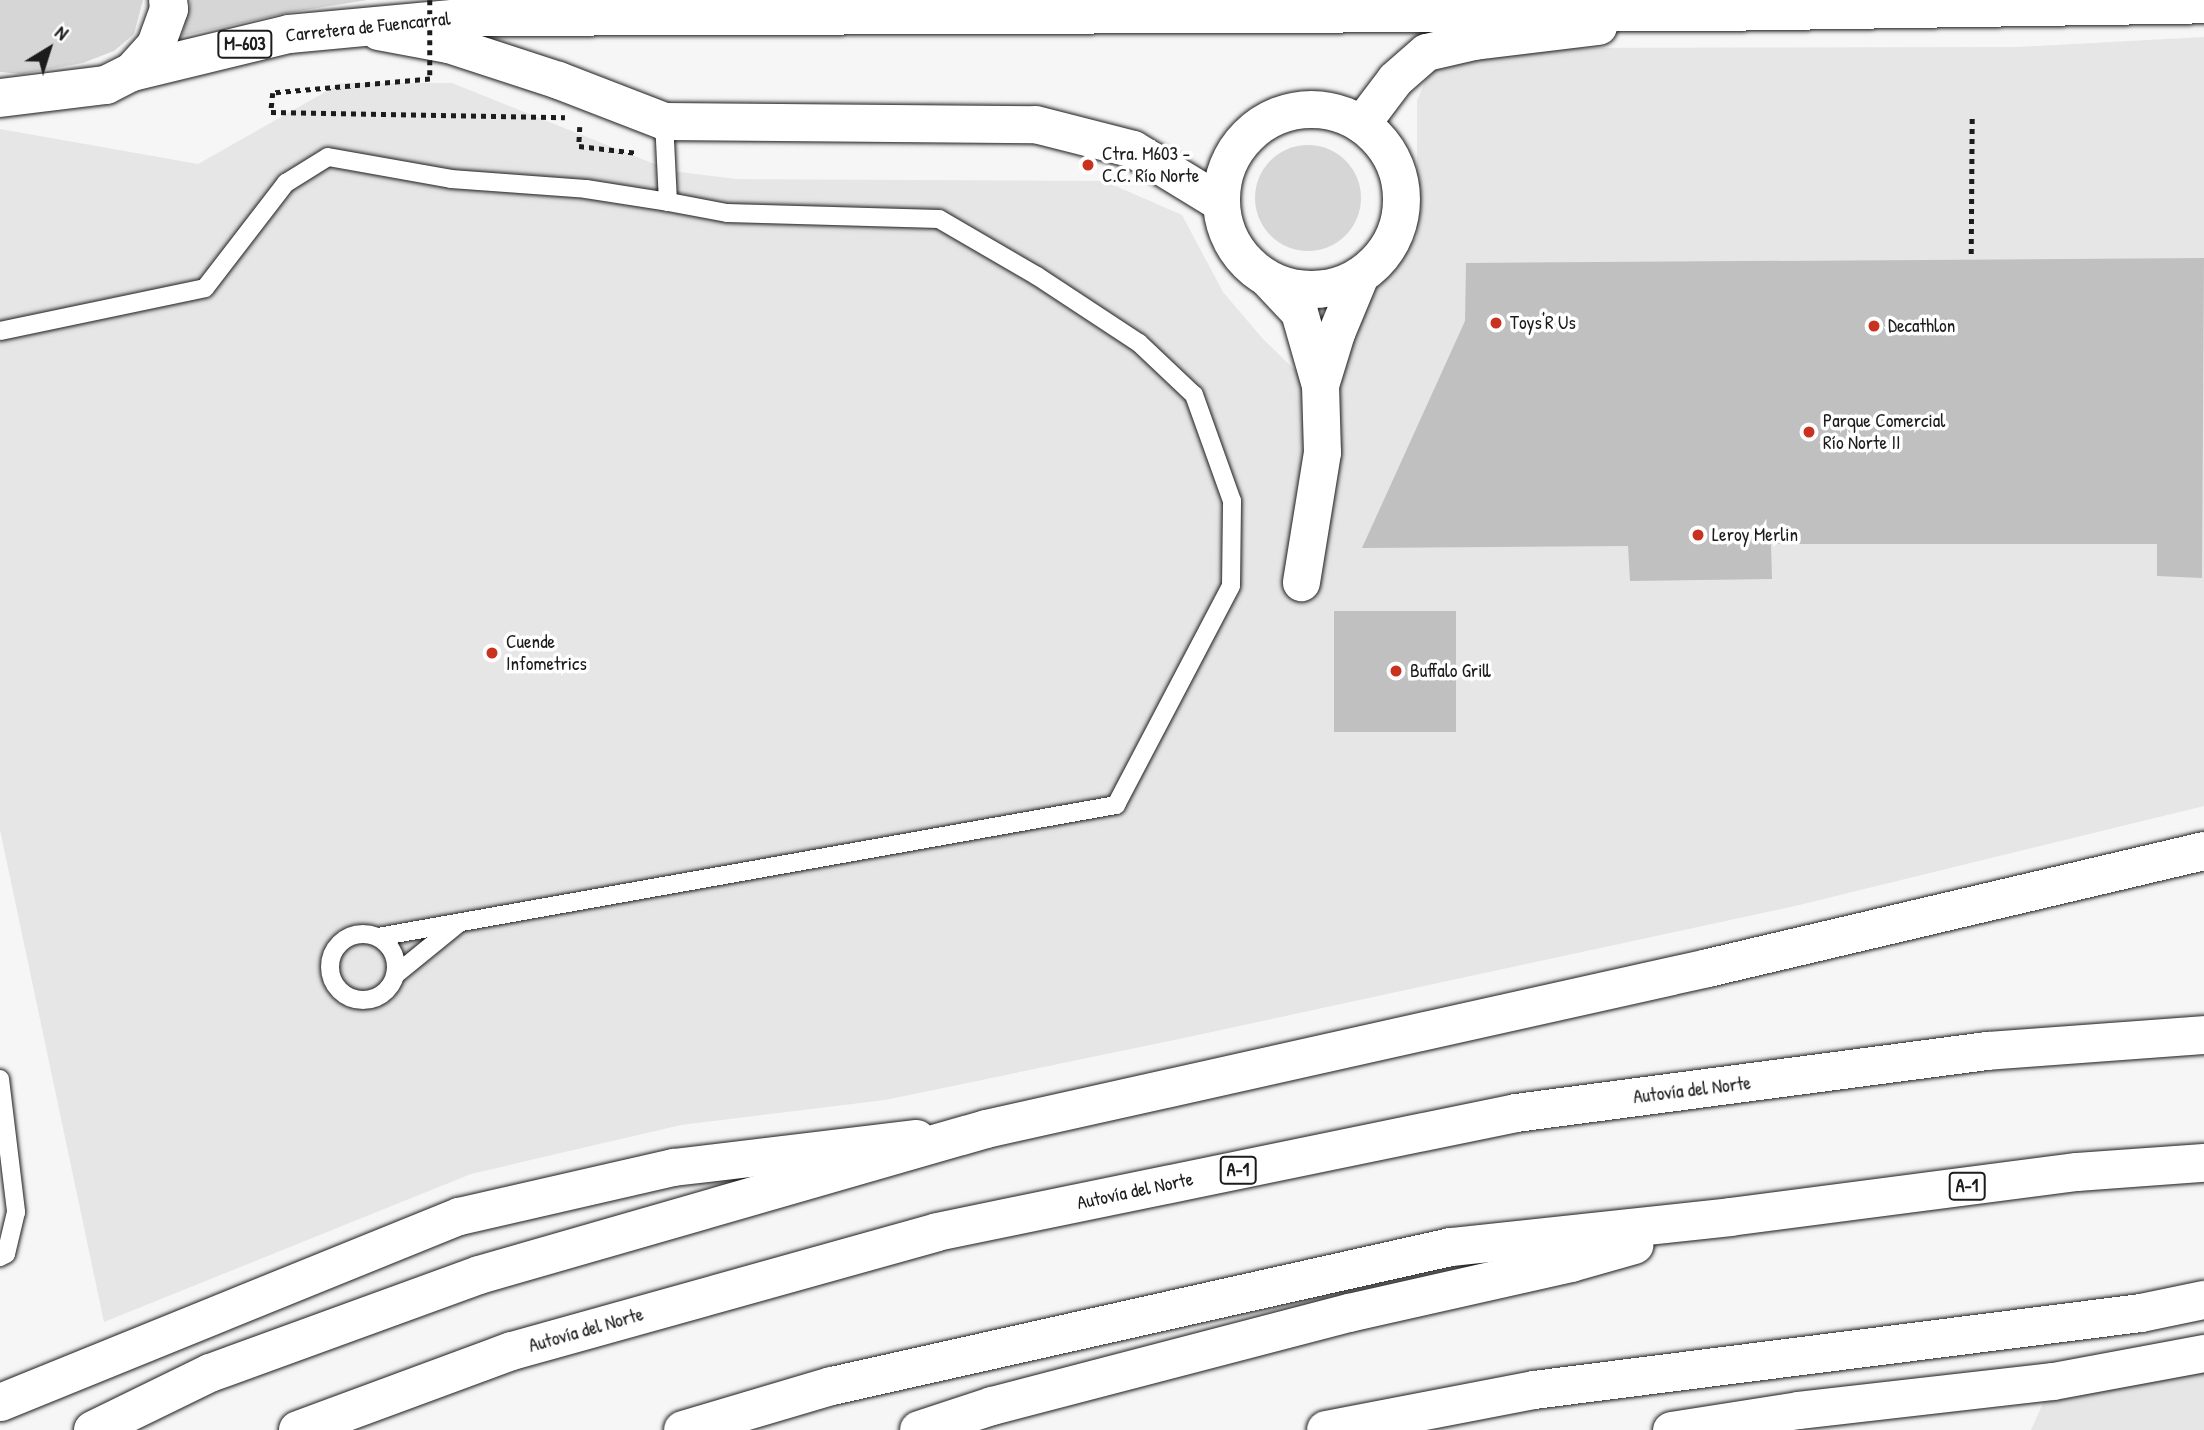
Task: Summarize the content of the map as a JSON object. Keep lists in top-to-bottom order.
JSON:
{
  "streets": {
    "highway": [
      "Carretera de Fuencarral",
      "M-603",
      "Autovía del Norte",
      "A-1"
    ]
  },
  "crossings": [
    ["Carretera de Fuencarral", "M-603"]
  ],
  "places": [
    "Ctra. M603 - C.C. Río Norte",
    "Toys'R Us",
    "Decathlon",
    "Parque Comercial Río Norte II",
    "Leroy Merlin",
    "Cuende Infometrics",
    "Buffalo Grill"
  ],
  "north": "top right"
}
